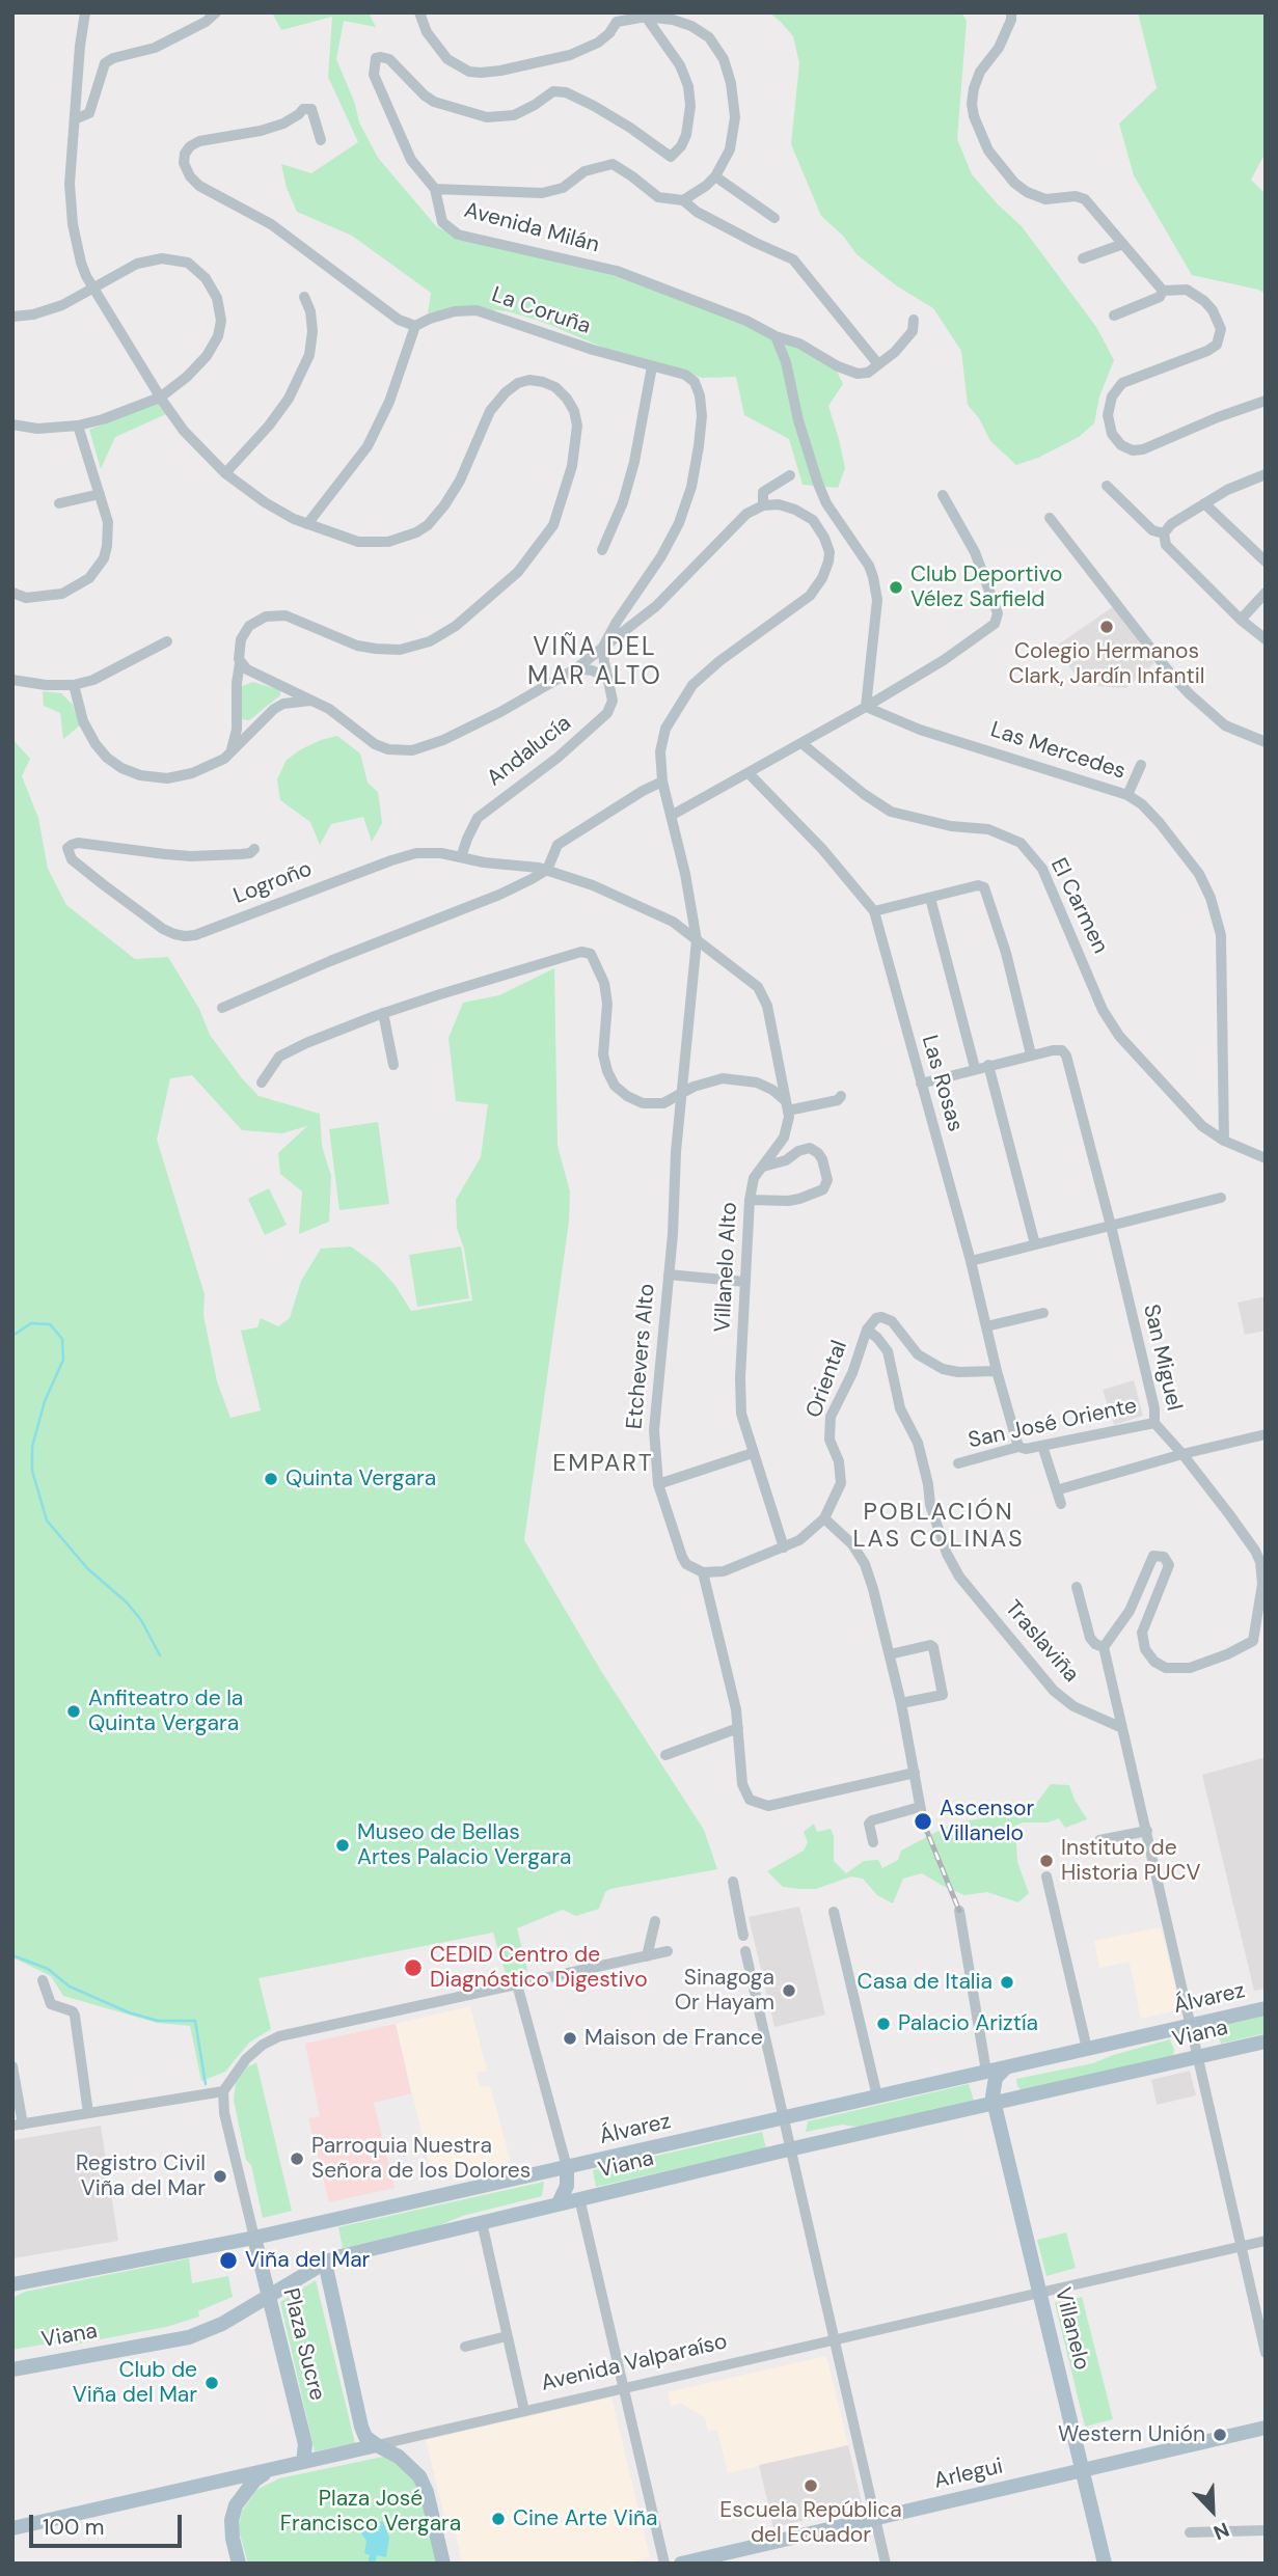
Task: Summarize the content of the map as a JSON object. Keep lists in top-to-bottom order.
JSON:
{
  "streets": {
    "main road": [
      "Álvarez",
      "Viana",
      "Villanelo",
      "Plaza Sucre",
      "Avenida Valparaíso",
      "Arlegui"
    ],
    "street": [
      "Avenida Milán",
      "La Coruña",
      "Andalucía",
      "Las Mercedes",
      "Logroño",
      "El Carmen",
      "Las Rosas",
      "Villanelo Alto",
      "Etchevers Alto",
      "San Miguel",
      "Oriental",
      "San José Oriente",
      "Traslaviña"
    ]
  },
  "crossings": [
    ["La Coruña", "Andalucía"],
    ["Andalucía", "Logroño"],
    ["Las Mercedes", "El Carmen"],
    ["Logroño", "Villanelo Alto"],
    ["Logroño", "Etchevers Alto"],
    ["Las Rosas", "San José Oriente"],
    ["Villanelo Alto", "Etchevers Alto"],
    ["Villanelo Alto", "Oriental"],
    ["Etchevers Alto", "Oriental"],
    ["San Miguel", "San José Oriente"],
    ["Oriental", "Traslaviña"],
    ["Álvarez", "Plaza Sucre"],
    ["Viana", "Villanelo"],
    ["Viana", "Plaza Sucre"],
    ["Villanelo", "Avenida Valparaíso"],
    ["Villanelo", "Arlegui"],
    ["Plaza Sucre", "Avenida Valparaíso"]
  ],
  "districts": ["VIÑA DEL MAR ALTO", "EMPART", "POBLACIÓN LAS COLINAS"],
  "parks": ["Plaza José Francisco Vergara"],
  "places": [
    "Club Deportivo Vélez Sarfield",
    "Colegio Hermanos Clark, Jardín Infantil",
    "Quinta Vergara",
    "Anfiteatro de la Quinta Vergara",
    "Ascensor Villanelo",
    "Museo de Bellas Artes Palacio Vergara",
    "Instituto de Historia PUCV",
    "CEDID Centro de Diagnóstico Digestivo",
    "Casa de Italia",
    "Sinagoga Or Hayam",
    "Palacio Ariztía",
    "Maison de France",
    "Parroquia Nuestra Señora de los Dolores",
    "Registro Civil Viña del Mar",
    "Viña del Mar",
    "Club de Viña del Mar",
    "Western Unión",
    "Escuela República del Ecuador",
    "Cine Arte Viña"
  ],
  "scale_bar": "100 m",
  "north": "bottom right"
}
